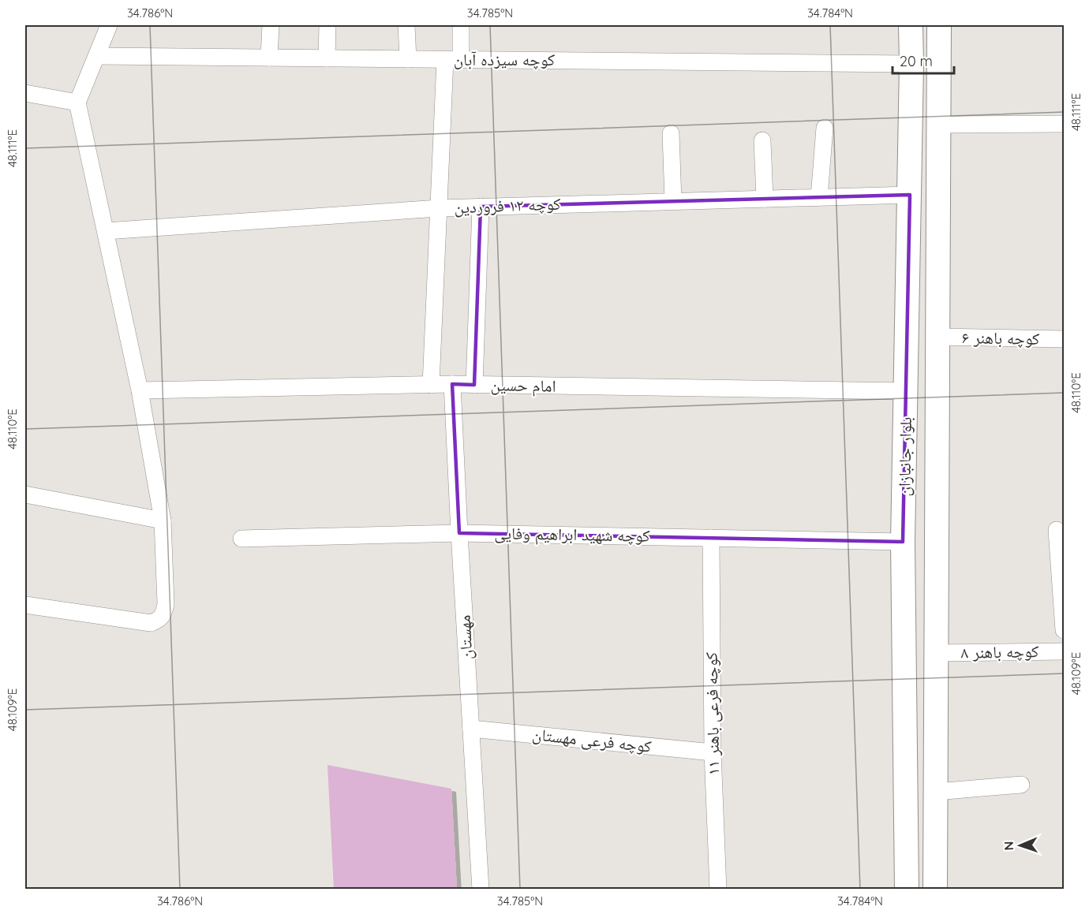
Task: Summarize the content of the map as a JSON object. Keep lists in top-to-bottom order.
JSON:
{
  "streets": {
    "main road": ["بلوار جانبازان"],
    "street": [
      "کوچه سیزده آبان",
      "کوچه ۱۲ فروردین",
      "کوچه باهنر ۶",
      "امام حسین",
      "کوچه شهید ابراهیم وفایی",
      "مهستان",
      "کوچه باهنر ۸",
      "کوچه فرعی باهنر ۱۱",
      "کوچه فرعی مهستان"
    ]
  },
  "crossings": [
    ["کوچه سیزده آبان", "بلوار جانبازان"],
    ["کوچه ۱۲ فروردین", "بلوار جانبازان"],
    ["کوچه باهنر ۶", "بلوار جانبازان"],
    ["امام حسین", "بلوار جانبازان"],
    ["امام حسین", "مهستان"],
    ["بلوار جانبازان", "کوچه شهید ابراهیم وفایی"],
    ["بلوار جانبازان", "کوچه باهنر ۸"],
    ["کوچه شهید ابراهیم وفایی", "مهستان"],
    ["کوچه شهید ابراهیم وفایی", "کوچه فرعی باهنر ۱۱"],
    ["مهستان", "کوچه فرعی مهستان"],
    ["کوچه فرعی باهنر ۱۱", "کوچه فرعی مهستان"]
  ],
  "scale_bar": "20 m",
  "north": "left",
  "coordinates": [
    "34.786°N",
    "34.785°N",
    "34.784°N",
    "48.111°E",
    "48.110°E",
    "48.109°E"
  ]
}
